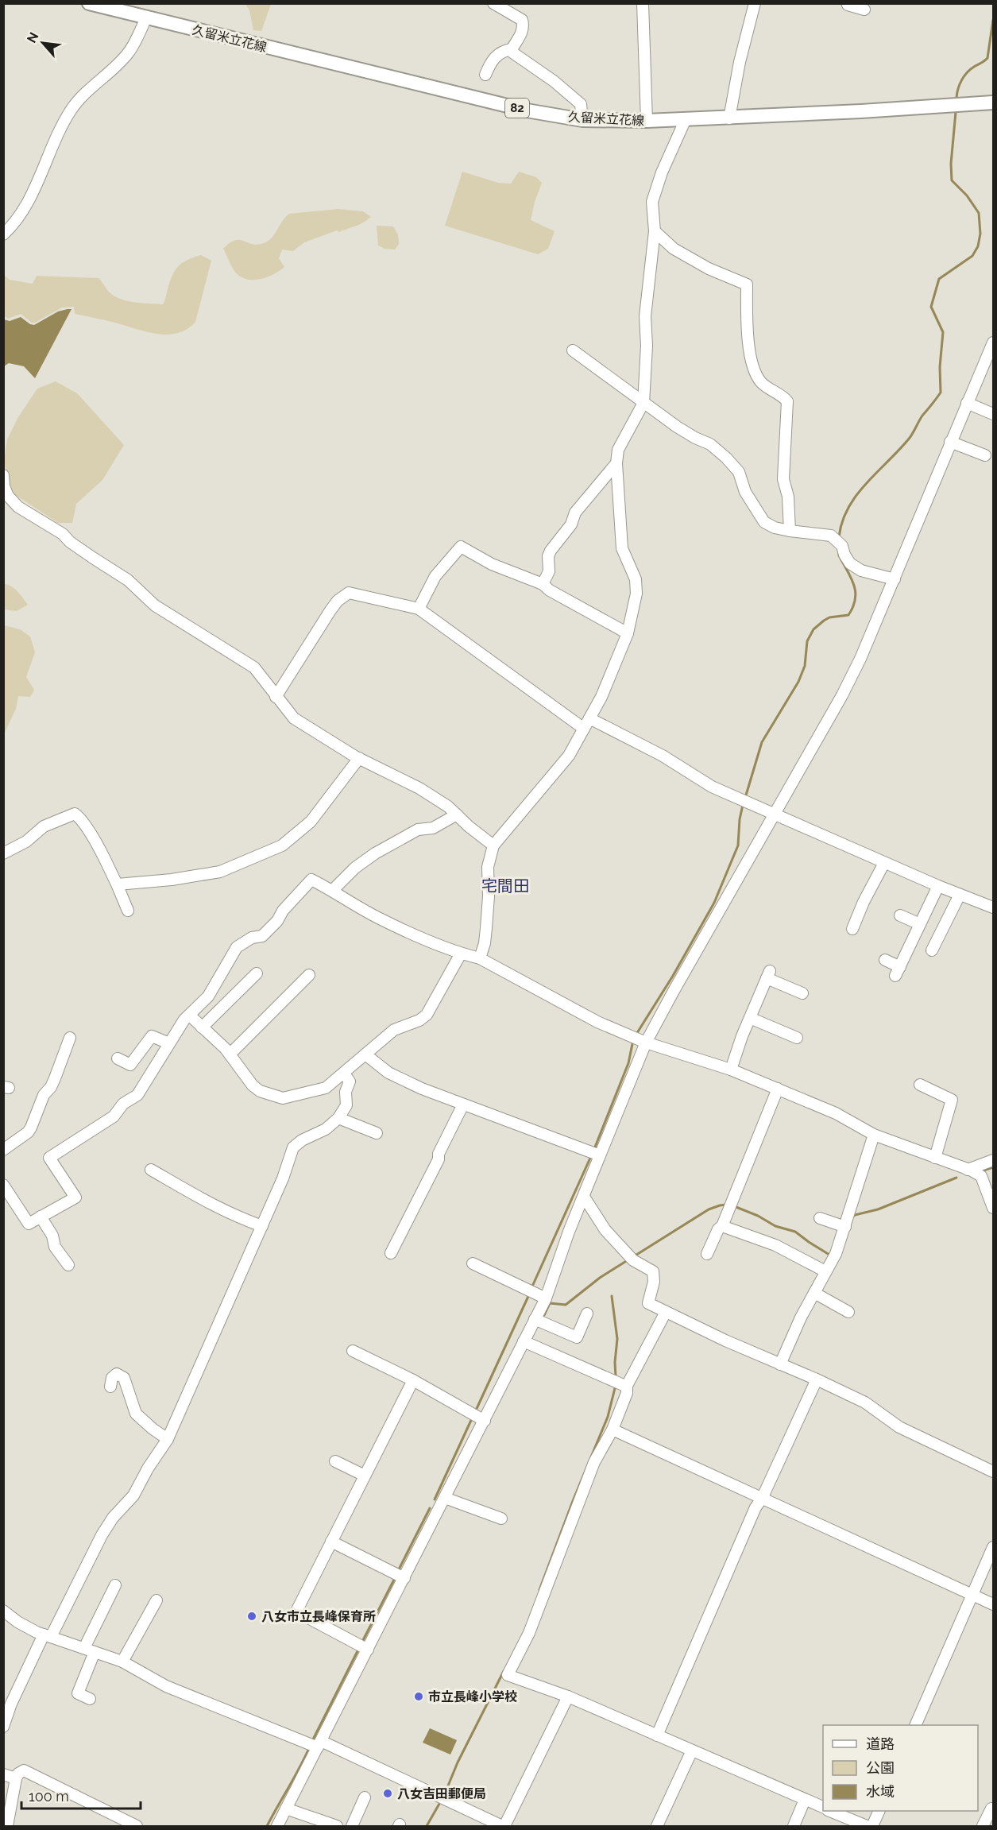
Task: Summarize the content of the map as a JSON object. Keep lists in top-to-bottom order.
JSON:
{
  "streets": {
    "main road": ["久留米立花線", "82"]
  },
  "districts": ["宅間田"],
  "places": ["八女市立長峰保育所", "市立長峰小学校", "八女吉田郵便局"],
  "legend": ["道路", "公園", "水域"],
  "scale_bar": "100 m",
  "north": "top left"
}
